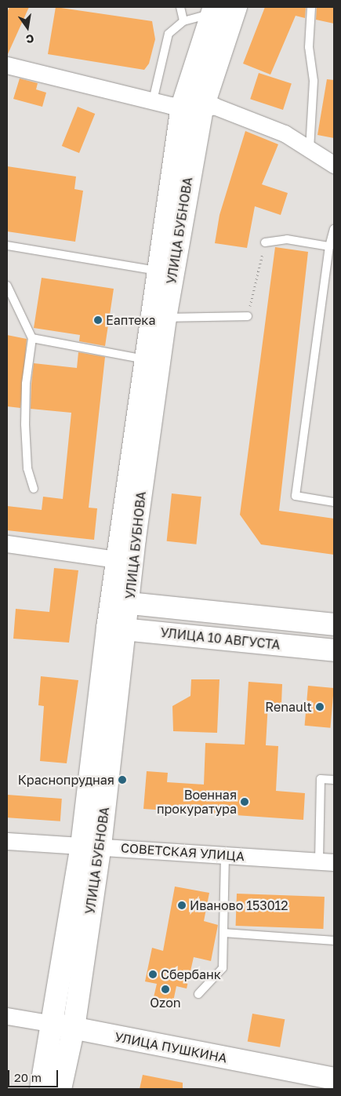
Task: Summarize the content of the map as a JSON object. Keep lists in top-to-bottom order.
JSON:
{
  "streets": {
    "main road": ["УЛИЦА БУБНОВА", "УЛИЦА 10 АВГУСТА", "УЛИЦА ПУШКИНА"],
    "street": ["СОВЕТСКАЯ УЛИЦА"]
  },
  "crossings": [
    ["УЛИЦА БУБНОВА", "УЛИЦА 10 АВГУСТА"],
    ["УЛИЦА БУБНОВА", "СОВЕТСКАЯ УЛИЦА"],
    ["УЛИЦА БУБНОВА", "УЛИЦА ПУШКИНА"]
  ],
  "places": [
    "Еаптека",
    "Renault",
    "Краснопрудная",
    "Военная прокуратура",
    "Иваново 153012",
    "Сбербанк",
    "Ozon"
  ],
  "scale_bar": "20 m",
  "north": "bottom"
}
